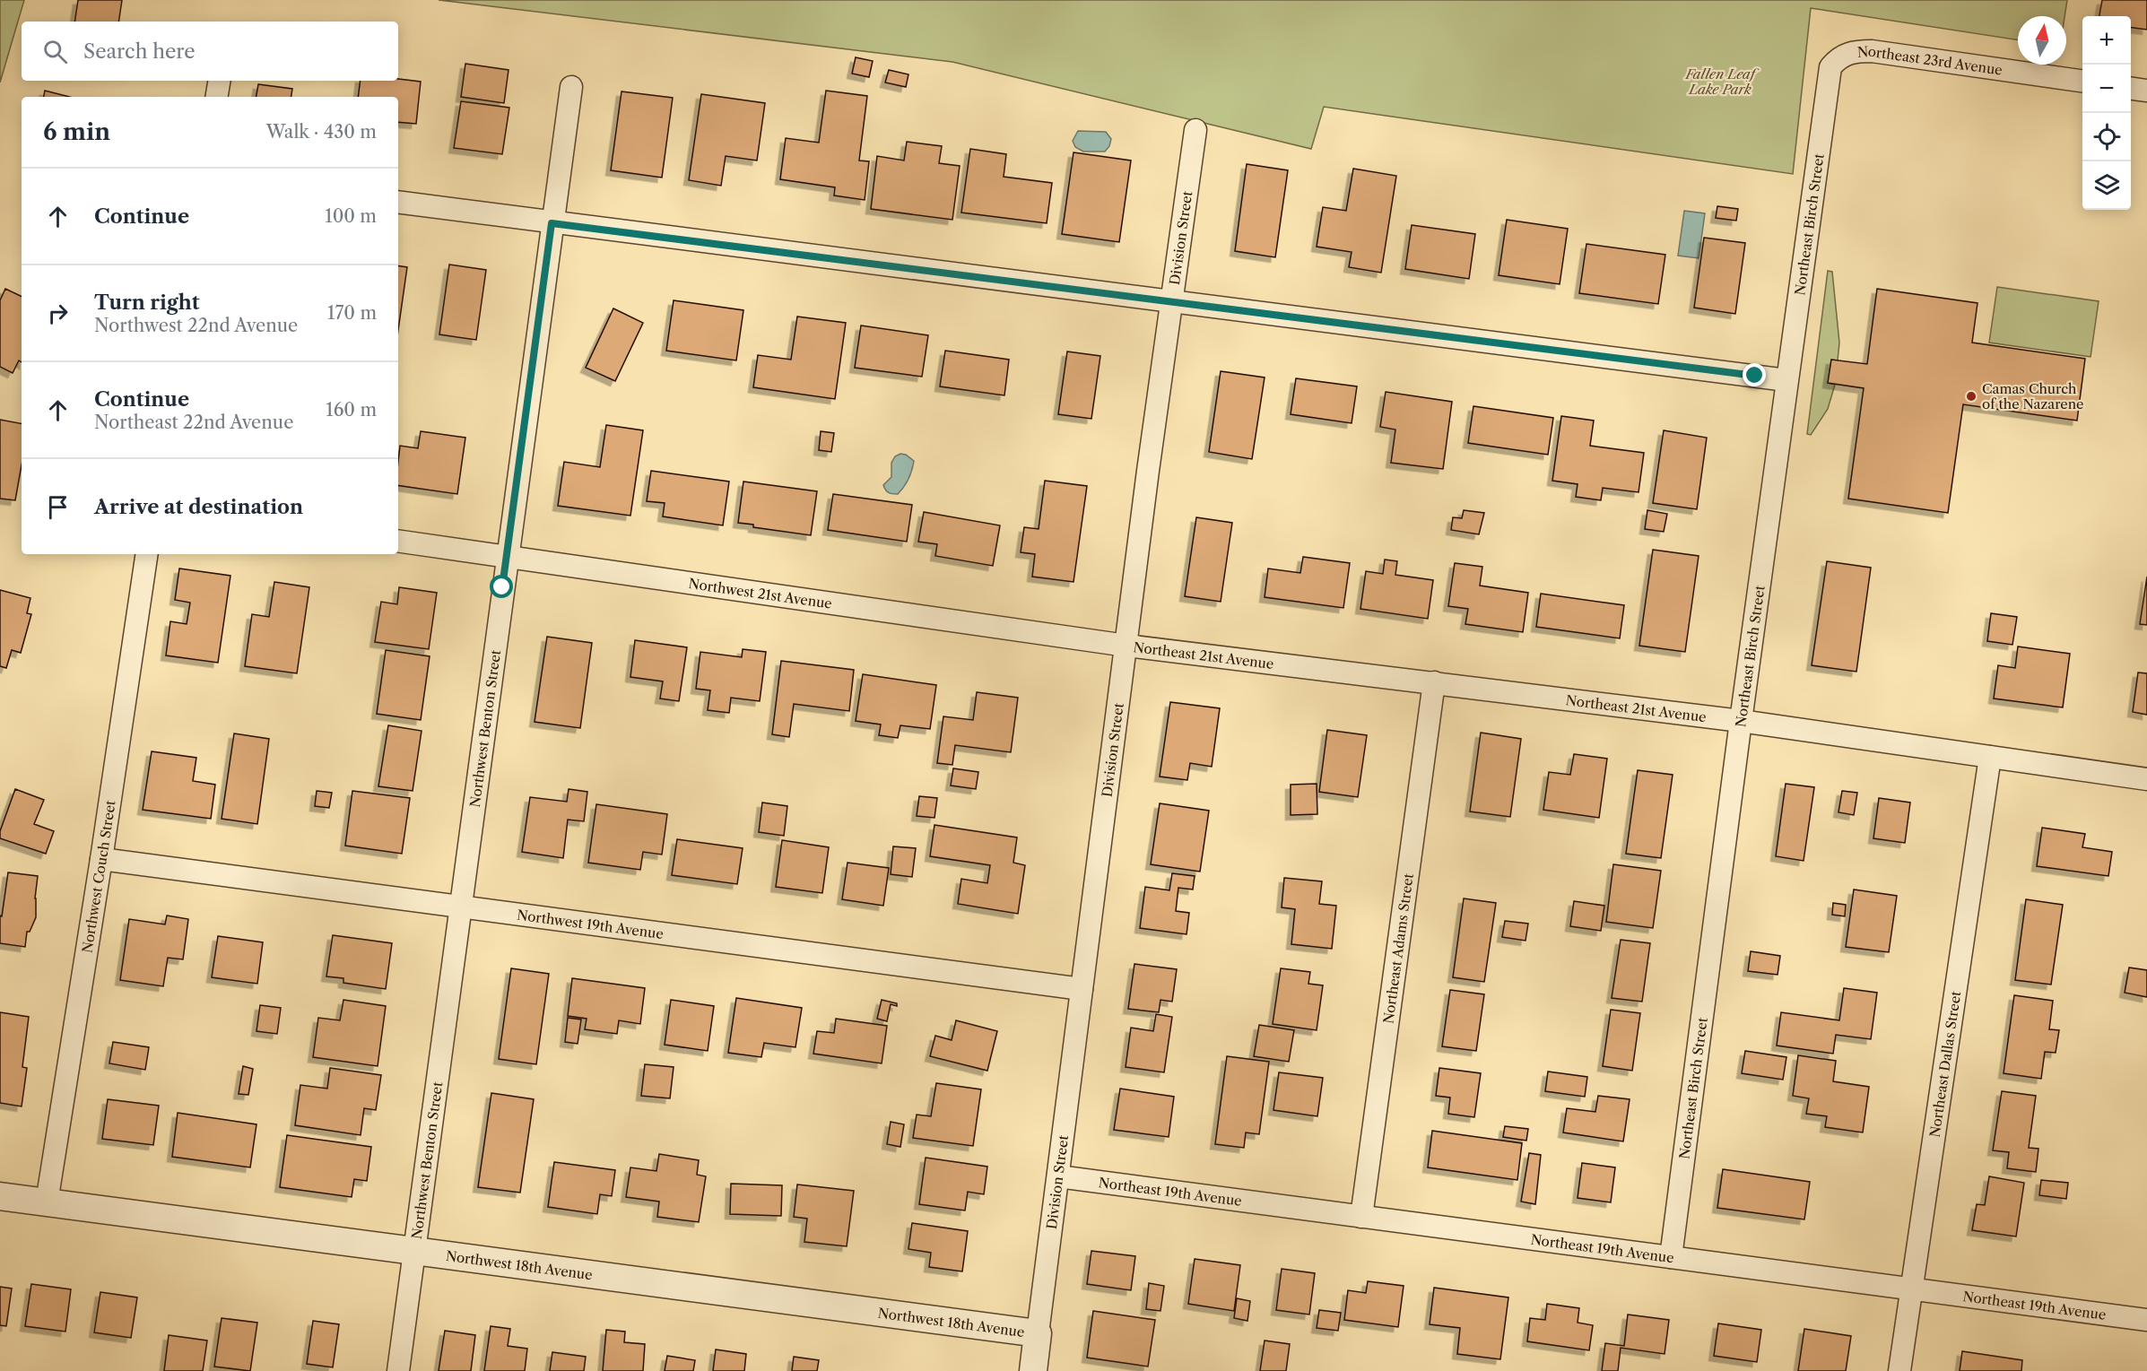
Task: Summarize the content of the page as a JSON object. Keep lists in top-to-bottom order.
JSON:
{
  "streets": {
    "street": [
      "Northeast 23rd Avenue",
      "Northeast Birch Street",
      "Division Street",
      "Northwest 21st Avenue",
      "Northeast 21st Avenue",
      "Northwest Benton Street",
      "Northwest Couch Street",
      "Northwest 19th Avenue",
      "Northeast Adams Street",
      "Northeast Dallas Street",
      "Northeast 19th Avenue",
      "Northwest 18th Avenue"
    ]
  },
  "crossings": [
    ["Northeast 23rd Avenue", "Northeast Birch Street"],
    ["Northeast Birch Street", "Northeast 21st Avenue"],
    ["Northeast Birch Street", "Northeast 19th Avenue"],
    ["Division Street", "Northwest 21st Avenue"],
    ["Division Street", "Northeast 21st Avenue"],
    ["Division Street", "Northwest 19th Avenue"],
    ["Division Street", "Northeast 19th Avenue"],
    ["Division Street", "Northwest 18th Avenue"],
    ["Northwest 21st Avenue", "Northeast 21st Avenue"],
    ["Northwest 21st Avenue", "Northwest Benton Street"],
    ["Northeast 21st Avenue", "Northeast Adams Street"],
    ["Northeast 21st Avenue", "Northeast Dallas Street"],
    ["Northwest Benton Street", "Northwest 19th Avenue"],
    ["Northwest Benton Street", "Northwest 18th Avenue"],
    ["Northwest Couch Street", "Northwest 19th Avenue"],
    ["Northwest Couch Street", "Northwest 18th Avenue"],
    ["Northeast Adams Street", "Northeast 19th Avenue"],
    ["Northeast Dallas Street", "Northeast 19th Avenue"]
  ],
  "parks": ["Fallen Leaf Lake Park"],
  "places": ["Camas Church of the Nazarene"],
  "north": "top",
  "page": {
    "map_buttons": ["+", "−"],
    "search": "Search here",
    "heading": ["6 min", "Walk · 430 m"],
    "list": [
      ["Continue", "100 m"],
      ["Turn right", "Northwest 22nd Avenue", "170 m"],
      ["Continue", "Northeast 22nd Avenue", "160 m"],
      "Arrive at destination"
    ]
  }
}
